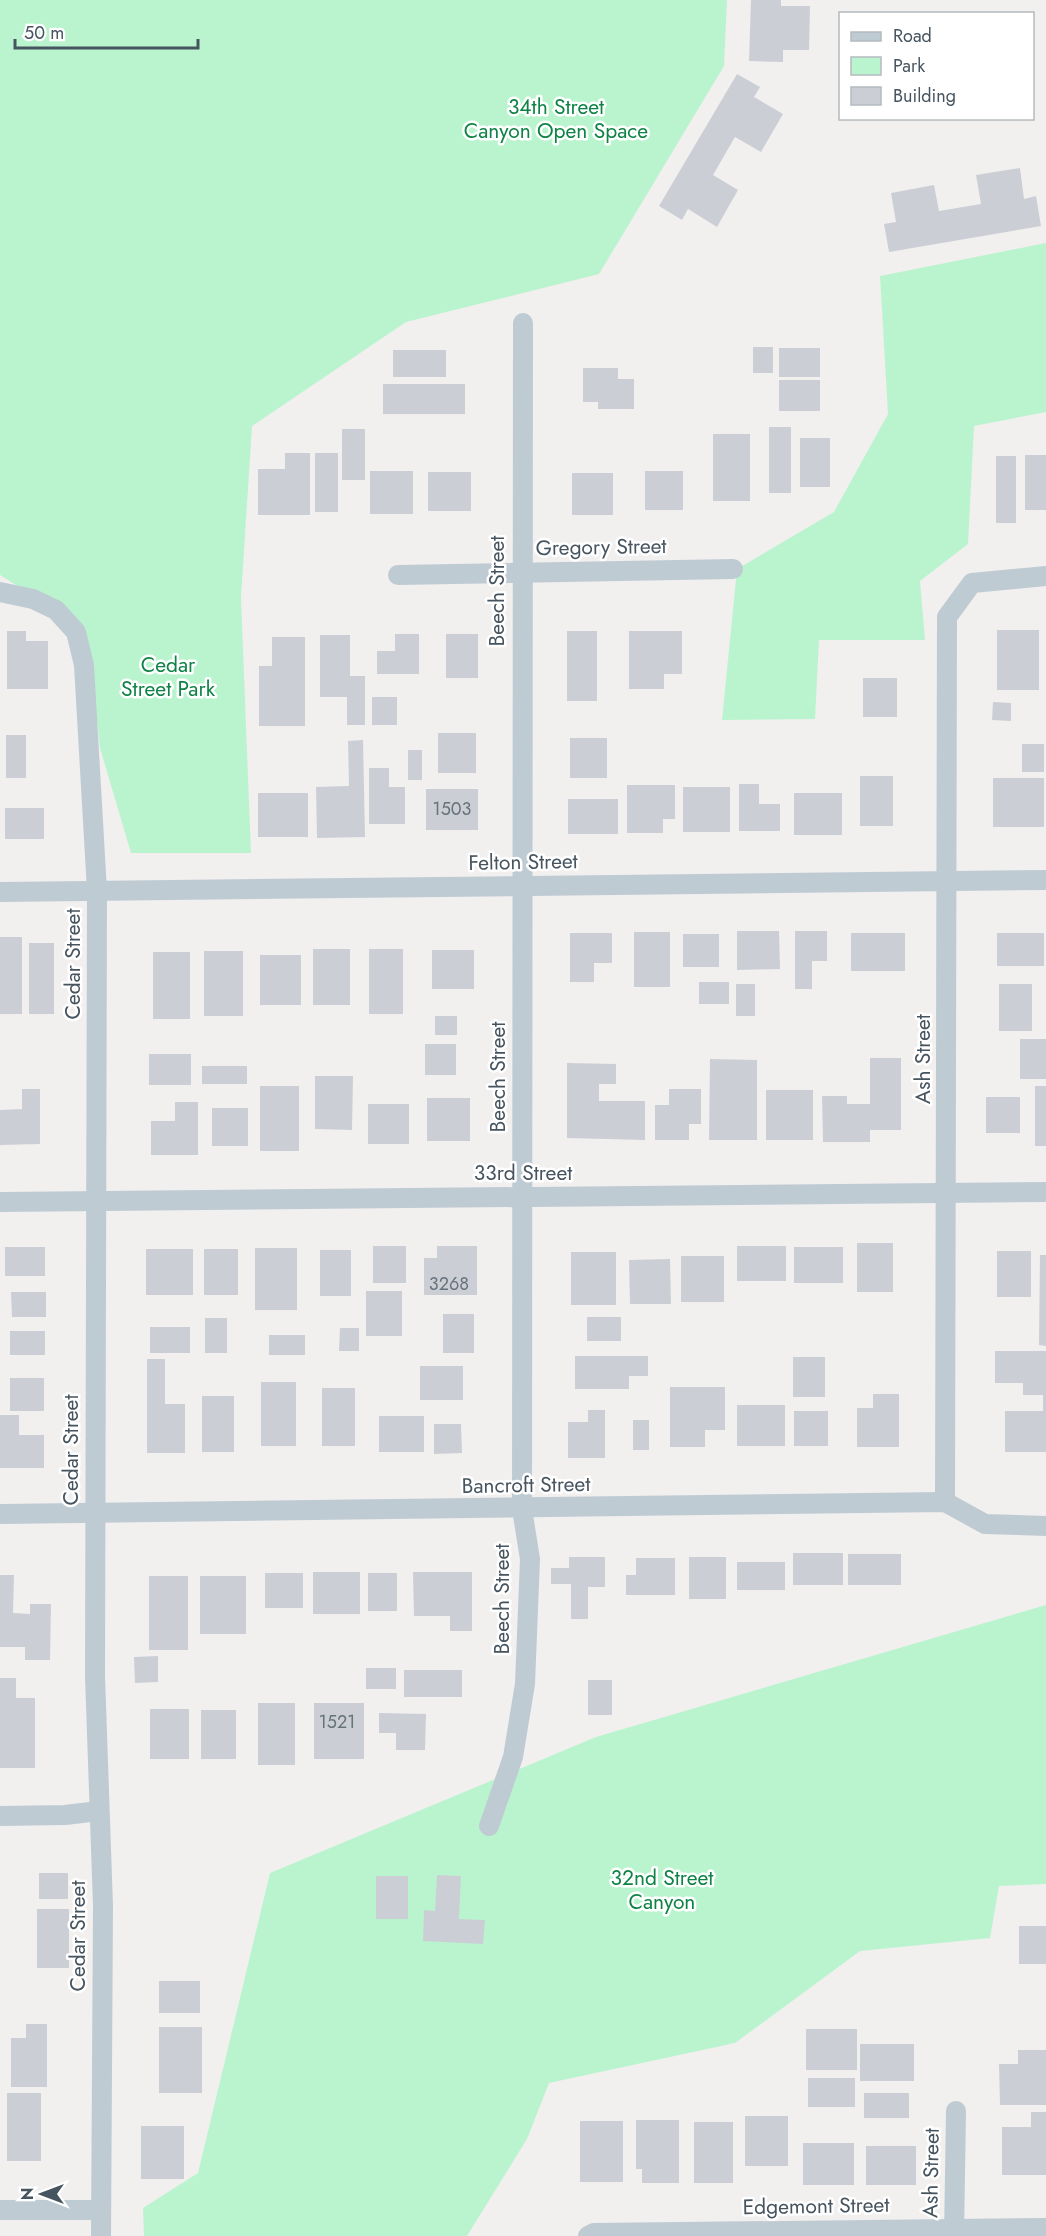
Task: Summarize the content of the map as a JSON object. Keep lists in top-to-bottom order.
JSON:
{
  "streets": {
    "street": [
      "Gregory Street",
      "Beech Street",
      "Felton Street",
      "Cedar Street",
      "Ash Street",
      "33rd Street",
      "Bancroft Street",
      "Edgemont Street"
    ]
  },
  "crossings": [
    ["Gregory Street", "Beech Street"],
    ["Beech Street", "Felton Street"],
    ["Beech Street", "33rd Street"],
    ["Beech Street", "Bancroft Street"],
    ["Felton Street", "Cedar Street"],
    ["Felton Street", "Ash Street"],
    ["Cedar Street", "33rd Street"],
    ["Cedar Street", "Bancroft Street"],
    ["Ash Street", "33rd Street"],
    ["Ash Street", "Bancroft Street"],
    ["Ash Street", "Edgemont Street"]
  ],
  "parks": ["34th Street Canyon Open Space", "Cedar Street Park", "32nd Street Canyon"],
  "house_numbers": ["1503", "3268", "1521"],
  "legend": ["Road", "Park", "Building"],
  "scale_bar": "50 m",
  "north": "left"
}
